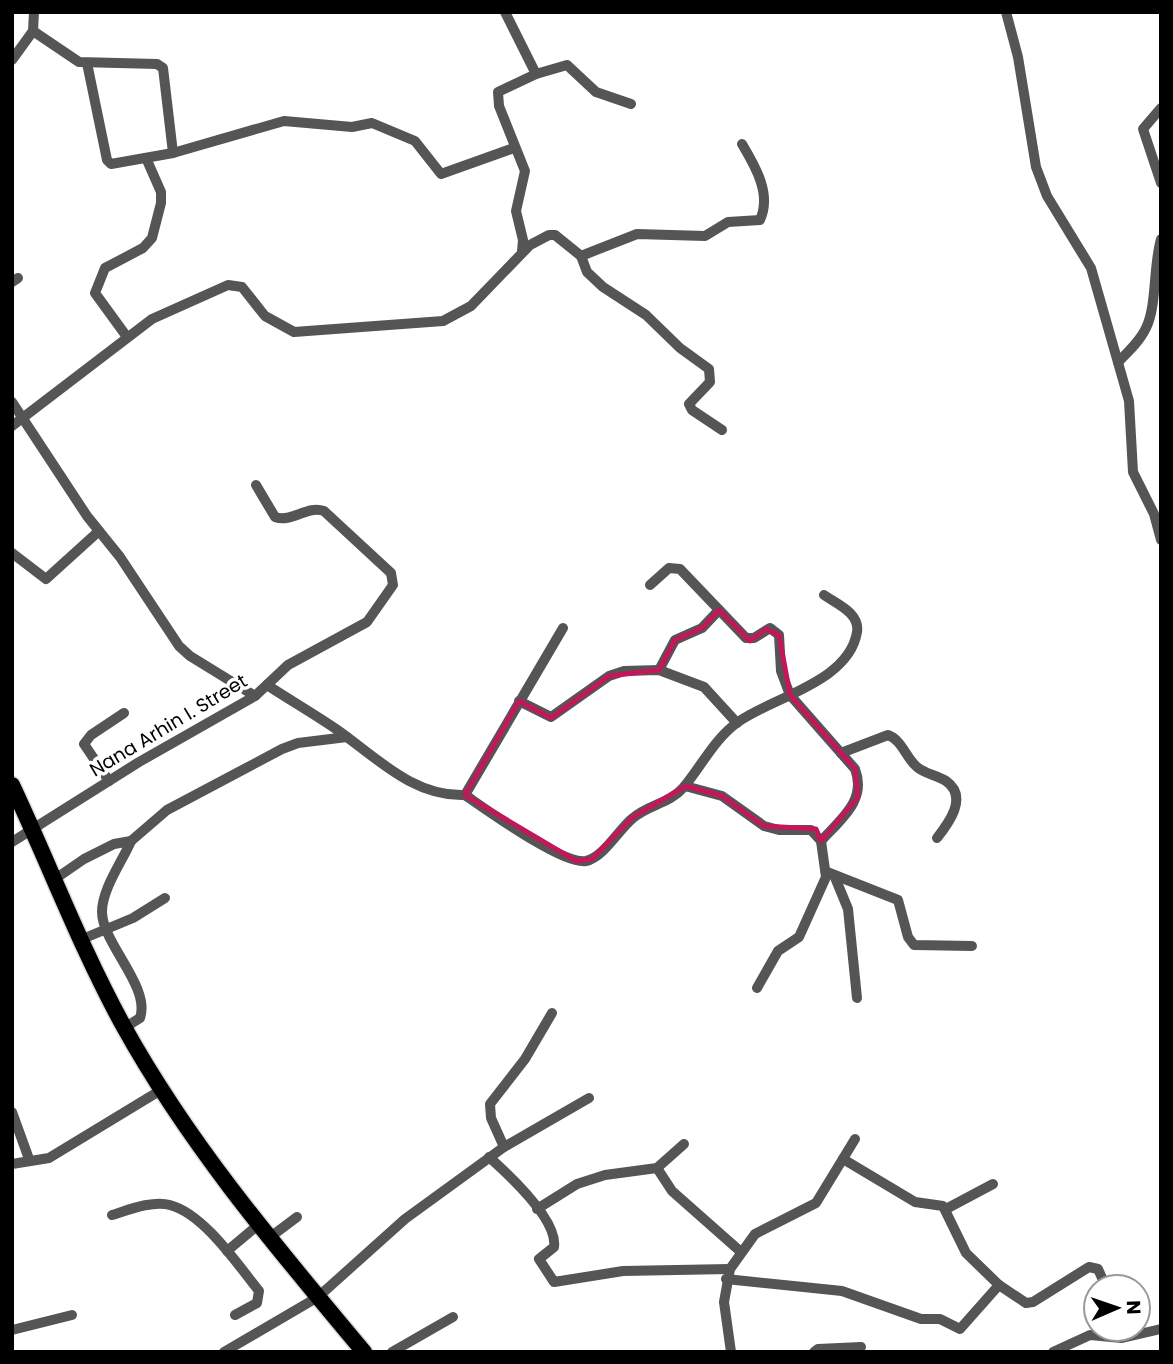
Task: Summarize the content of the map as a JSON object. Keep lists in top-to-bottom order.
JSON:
{
  "streets": {
    "street": ["Nana Arhin I. Street"]
  },
  "north": "right"
}
